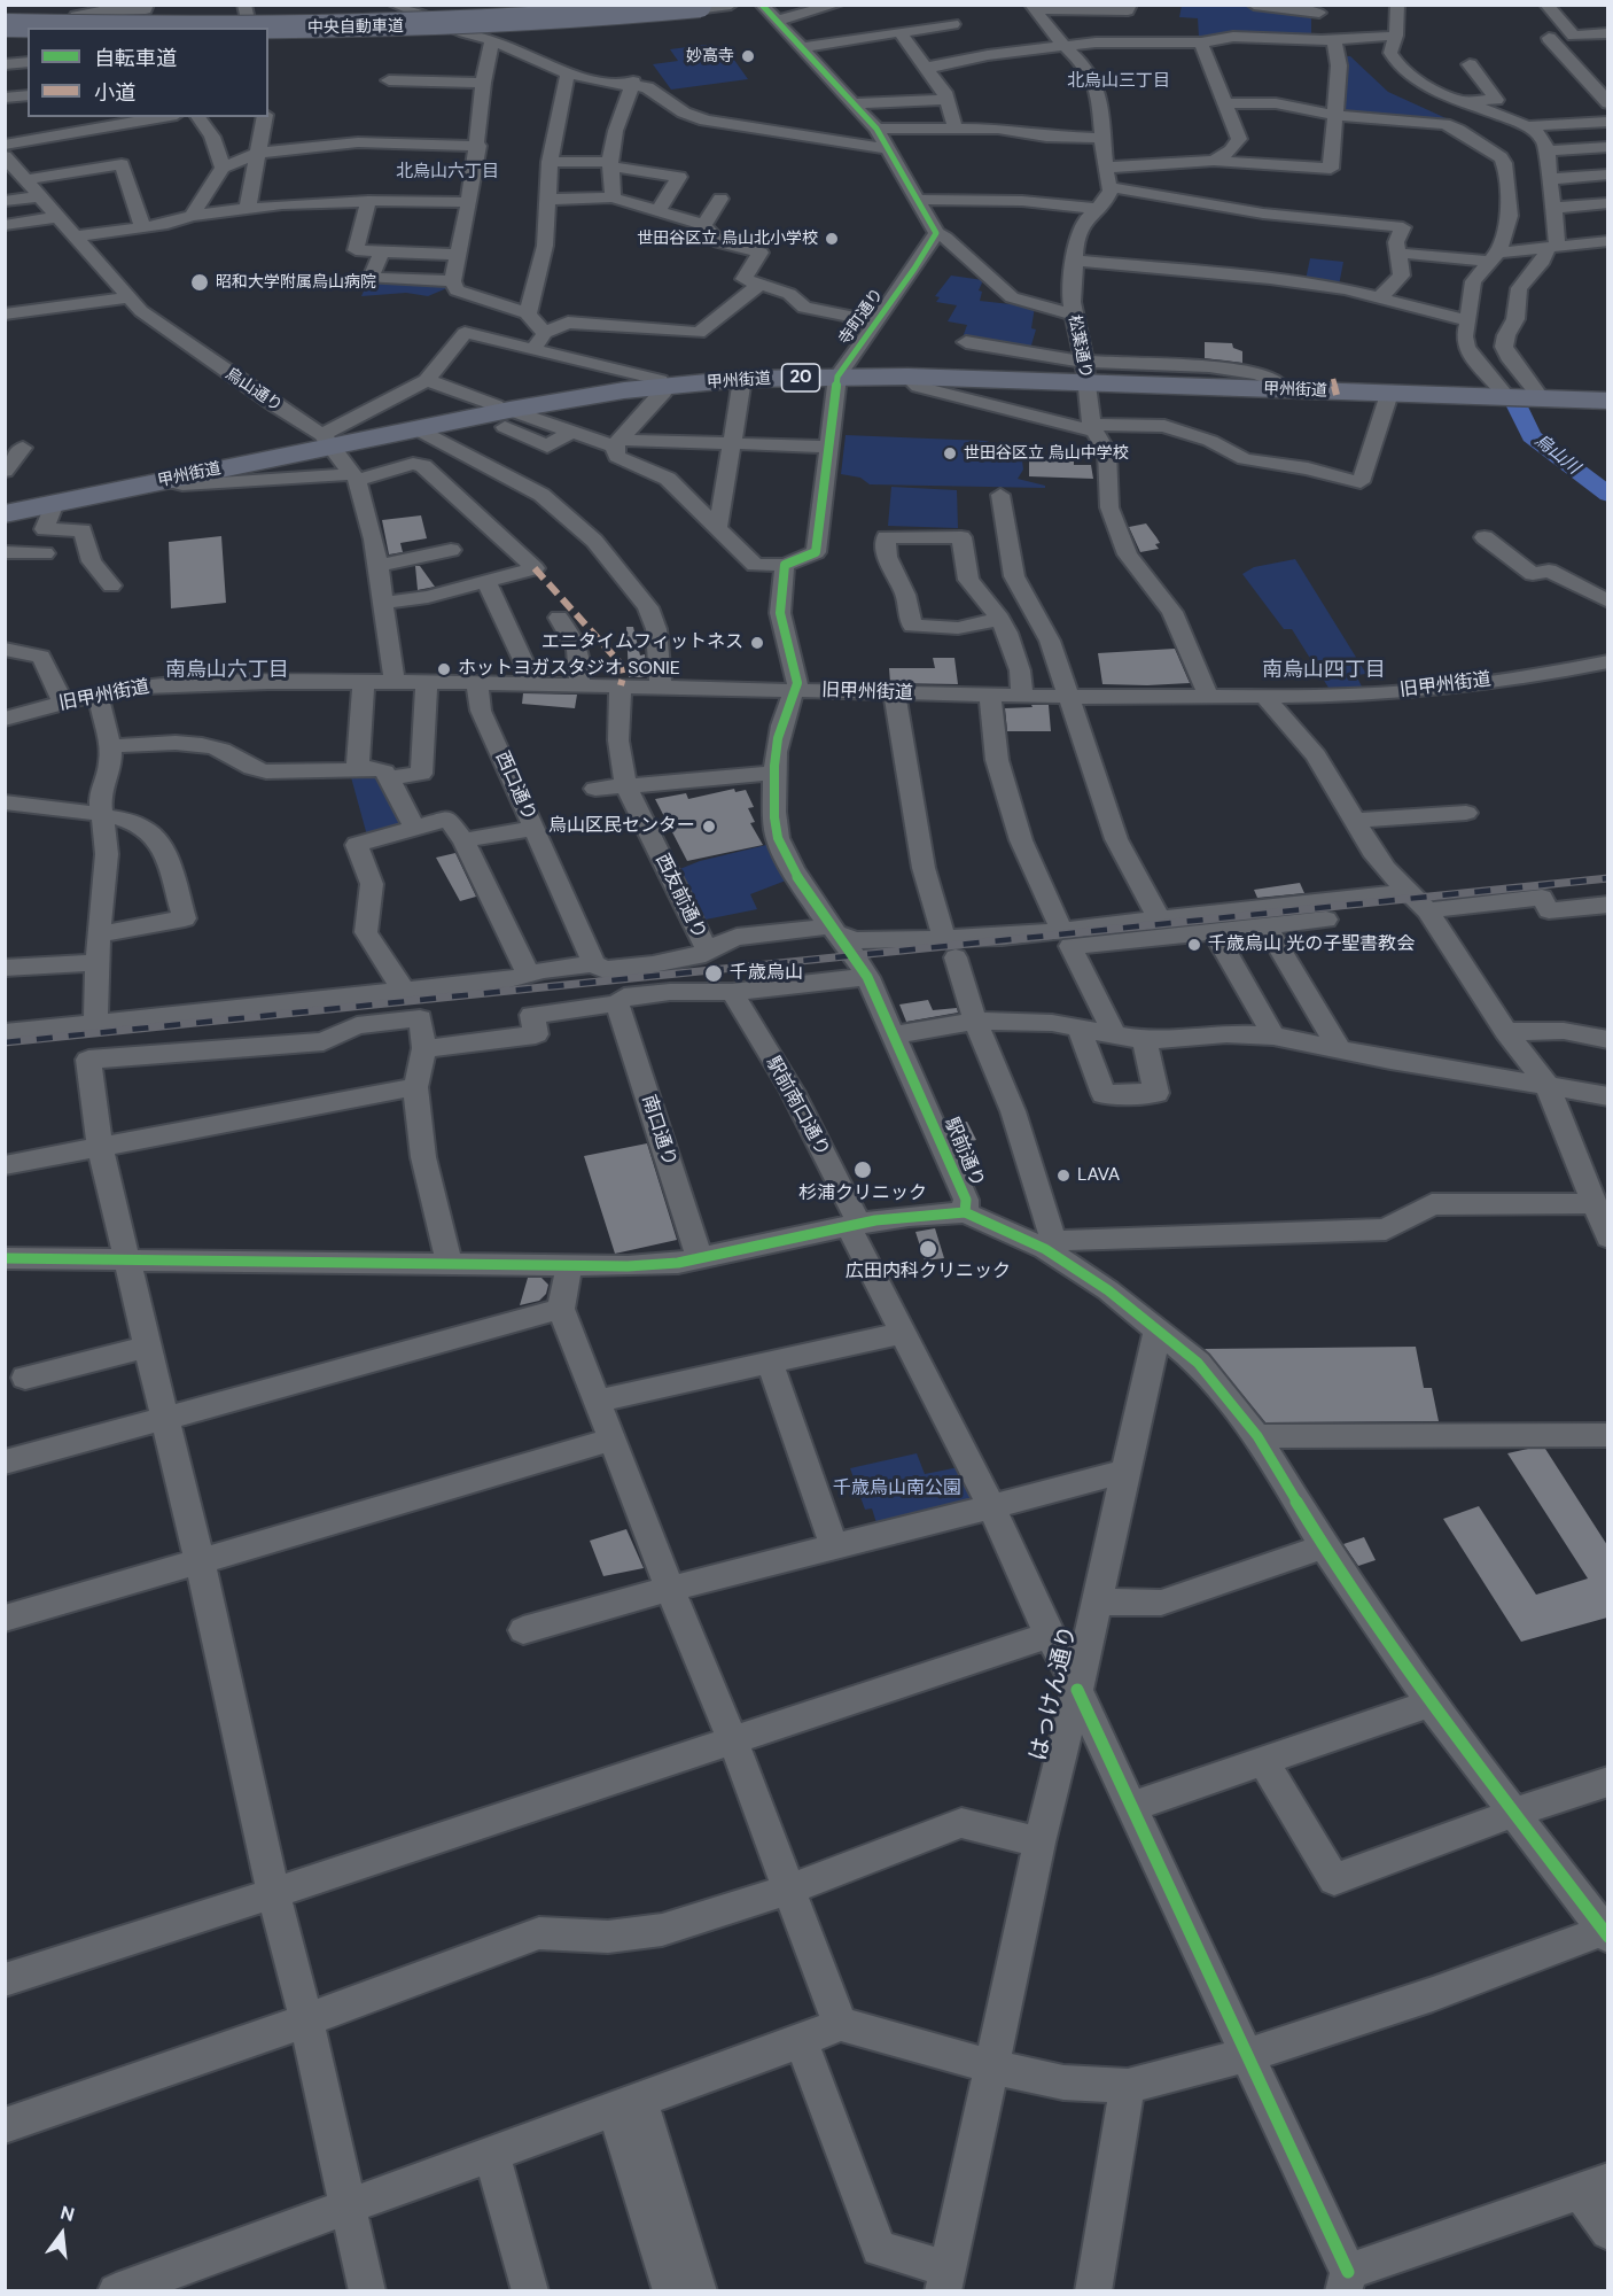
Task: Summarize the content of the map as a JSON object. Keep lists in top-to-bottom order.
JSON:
{
  "streets": {
    "highway": ["中央自動車道", "20", "甲州街道"],
    "street": [
      "寺町通り",
      "松葉通り",
      "烏山通り",
      "旧甲州街道",
      "西口通り",
      "西友前通り",
      "駅前南口通り",
      "南口通り",
      "駅前通り",
      "はっけん通り"
    ]
  },
  "crossings": [
    ["寺町通り", "甲州街道"],
    ["松葉通り", "甲州街道"],
    ["松葉通り", "旧甲州街道"],
    ["甲州街道", "烏山通り"],
    ["烏山通り", "旧甲州街道"],
    ["旧甲州街道", "西口通り"],
    ["旧甲州街道", "西友前通り"],
    ["駅前南口通り", "はっけん通り"],
    ["駅前通り", "はっけん通り"]
  ],
  "districts": [
    "北烏山三丁目",
    "北烏山六丁目",
    "南烏山六丁目",
    "南烏山四丁目"
  ],
  "water": ["烏山川"],
  "parks": ["千歳烏山南公園"],
  "places": [
    "妙高寺",
    "世田谷区立 烏山北小学校",
    "昭和大学附属烏山病院",
    "世田谷区立 烏山中学校",
    "エニタイムフィットネス",
    "ホットヨガスタジオ SONIE",
    "烏山区民センター",
    "千歳烏山 光の子聖書教会",
    "千歳烏山",
    "杉浦クリニック",
    "LAVA",
    "広田内科クリニック"
  ],
  "legend": ["自転車道", "小道"],
  "north": "top"
}
